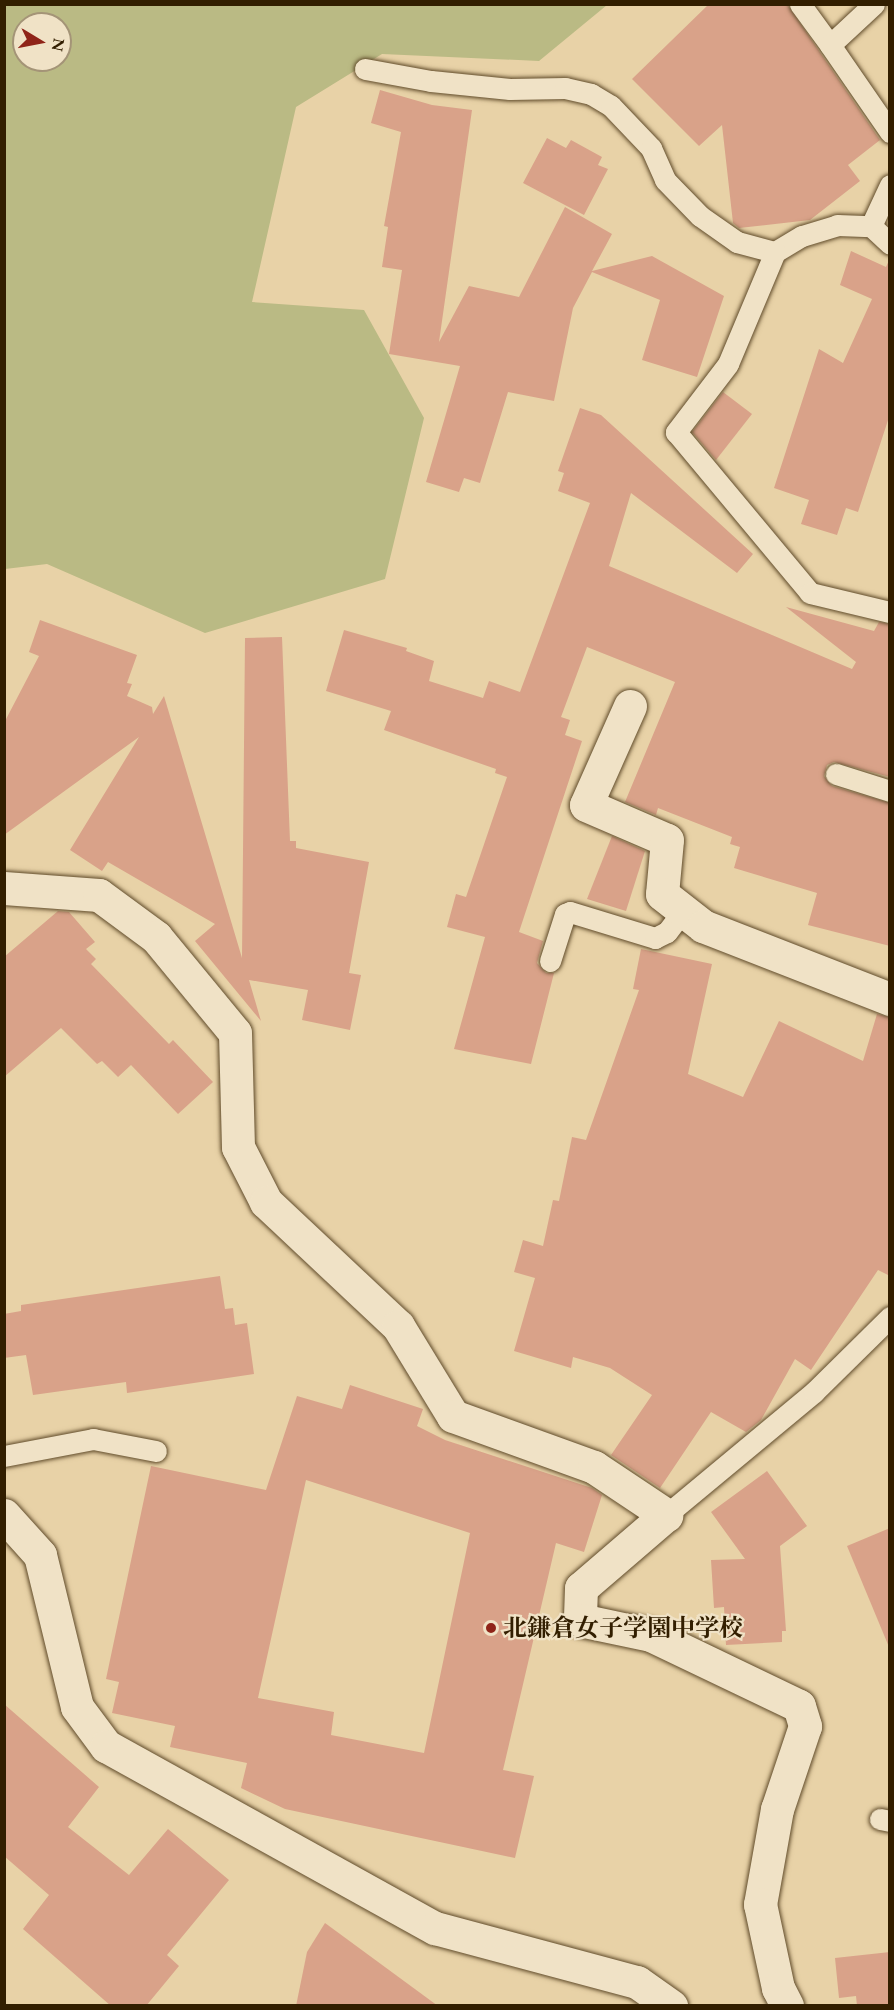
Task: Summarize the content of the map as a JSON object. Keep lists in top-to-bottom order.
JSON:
{
  "places": ["北鎌倉女子学園中学校"],
  "north": "right"
}
